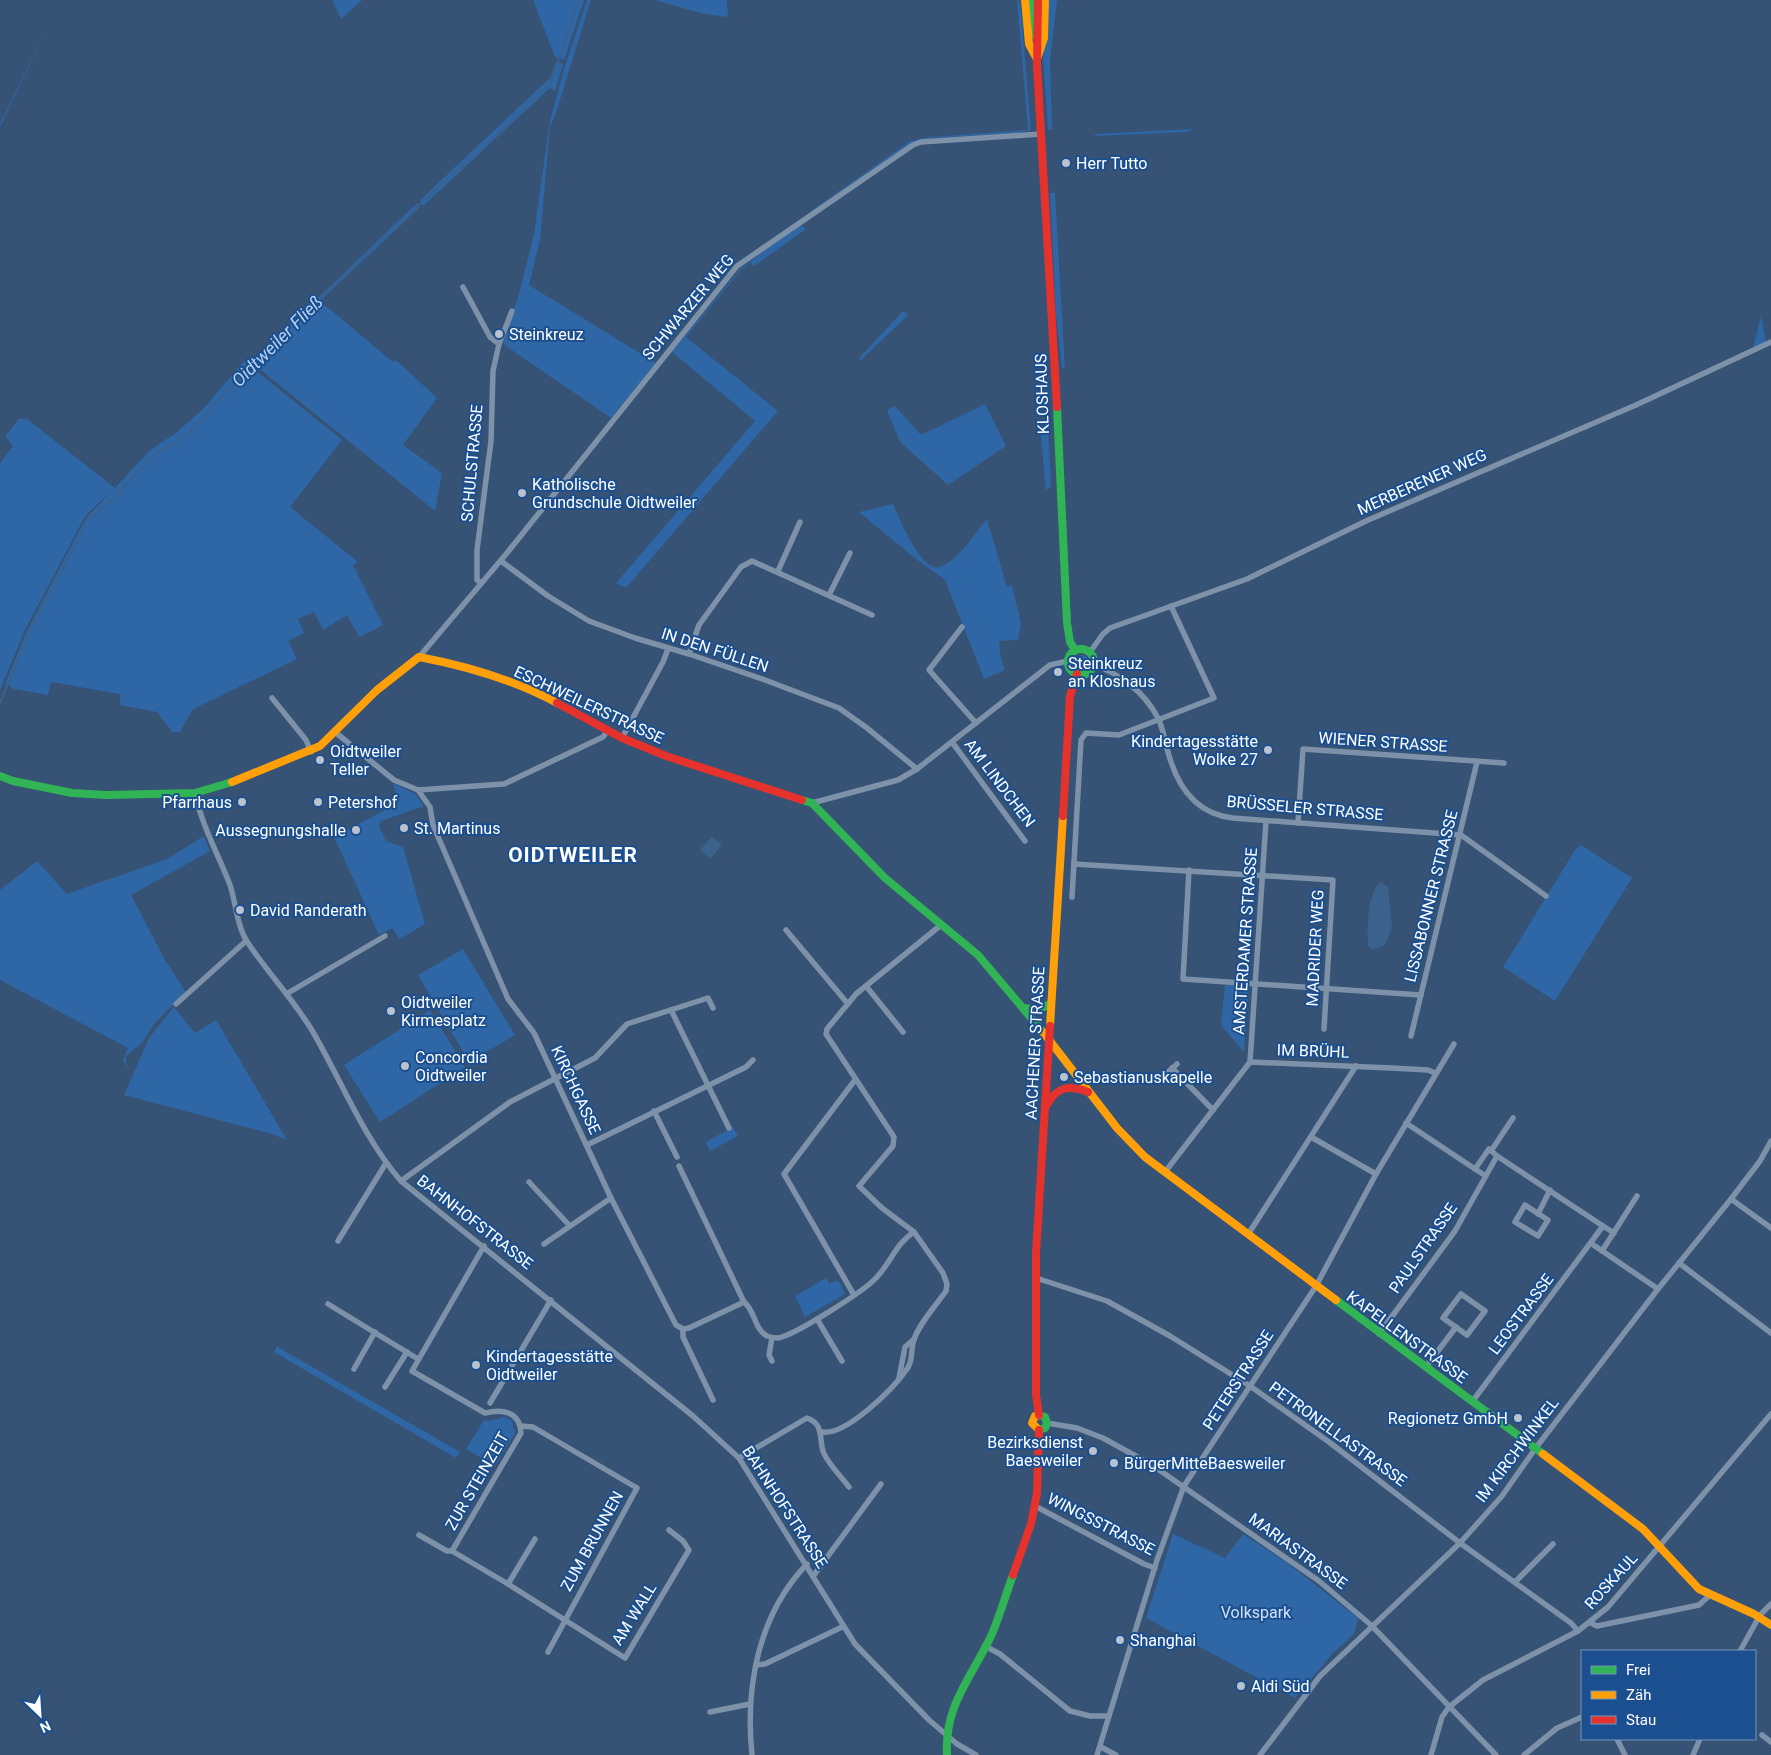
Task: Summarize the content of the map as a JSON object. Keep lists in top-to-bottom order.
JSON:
{
  "streets": {
    "street": [
      "SCHWARZER WEG",
      "KLOSHAUS",
      "SCHULSTRASSE",
      "MERBERENER WEG",
      "IN DEN FÜLLEN",
      "ESCHWEILERSTRASSE",
      "WIENER STRASSE",
      "AM LINDCHEN",
      "BRÜSSELER STRASSE",
      "LISSABONNER STRASSE",
      "AMSTERDAMER STRASSE",
      "MADRIDER WEG",
      "AACHENER STRASSE",
      "IM BRÜHL",
      "KIRCHGASSE",
      "BAHNHOFSTRASSE",
      "PAULSTRASSE",
      "LEOSTRASSE",
      "KAPELLENSTRASSE",
      "PETERSTRASSE",
      "PETRONELLASTRASSE",
      "IM KIRCHWINKEL",
      "ZUR STEINZEIT",
      "WINGSSTRASSE",
      "ZUM BRUNNEN",
      "MARIASTRASSE",
      "ROSKAUL",
      "AM WALL"
    ]
  },
  "crossings": [
    ["SCHWARZER WEG", "KLOSHAUS"],
    ["SCHWARZER WEG", "IN DEN FÜLLEN"],
    ["KLOSHAUS", "MERBERENER WEG"],
    ["KLOSHAUS", "BRÜSSELER STRASSE"],
    ["KLOSHAUS", "AACHENER STRASSE"],
    ["MERBERENER WEG", "BRÜSSELER STRASSE"],
    ["MERBERENER WEG", "AACHENER STRASSE"],
    ["ESCHWEILERSTRASSE", "AACHENER STRASSE"],
    ["ESCHWEILERSTRASSE", "KAPELLENSTRASSE"],
    ["WIENER STRASSE", "BRÜSSELER STRASSE"],
    ["WIENER STRASSE", "LISSABONNER STRASSE"],
    ["BRÜSSELER STRASSE", "LISSABONNER STRASSE"],
    ["BRÜSSELER STRASSE", "AMSTERDAMER STRASSE"],
    ["BRÜSSELER STRASSE", "AACHENER STRASSE"],
    ["AMSTERDAMER STRASSE", "MADRIDER WEG"],
    ["AMSTERDAMER STRASSE", "IM BRÜHL"],
    ["AACHENER STRASSE", "KAPELLENSTRASSE"],
    ["AACHENER STRASSE", "PETRONELLASTRASSE"],
    ["AACHENER STRASSE", "MARIASTRASSE"],
    ["IM BRÜHL", "PETERSTRASSE"],
    ["PAULSTRASSE", "KAPELLENSTRASSE"],
    ["LEOSTRASSE", "KAPELLENSTRASSE"],
    ["KAPELLENSTRASSE", "PETERSTRASSE"],
    ["KAPELLENSTRASSE", "IM KIRCHWINKEL"],
    ["KAPELLENSTRASSE", "ROSKAUL"],
    ["PETERSTRASSE", "PETRONELLASTRASSE"],
    ["PETERSTRASSE", "WINGSSTRASSE"],
    ["PETERSTRASSE", "MARIASTRASSE"],
    ["PETRONELLASTRASSE", "IM KIRCHWINKEL"],
    ["PETRONELLASTRASSE", "ROSKAUL"],
    ["IM KIRCHWINKEL", "MARIASTRASSE"],
    ["ZUR STEINZEIT", "ZUM BRUNNEN"],
    ["ZUR STEINZEIT", "AM WALL"],
    ["ZUM BRUNNEN", "AM WALL"],
    ["MARIASTRASSE", "ROSKAUL"]
  ],
  "districts": ["OIDTWEILER"],
  "water": ["Oidtweiler Fließ"],
  "parks": ["Volkspark"],
  "places": [
    "Herr Tutto",
    "Steinkreuz",
    "Katholische Grundschule Oidtweiler",
    "Steinkreuz an Kloshaus",
    "Kindertagesstätte Wolke 27",
    "Oidtweiler Teller",
    "Pfarrhaus",
    "Petershof",
    "St. Martinus",
    "Aussegnungshalle",
    "David Randerath",
    "Oidtweiler Kirmesplatz",
    "Concordia Oidtweiler",
    "Sebastianuskapelle",
    "Kindertagesstätte Oidtweiler",
    "Regionetz GmbH",
    "Bezirksdienst Baesweiler",
    "BürgerMitteBaesweiler",
    "Shanghai",
    "Aldi Süd"
  ],
  "legend": ["Frei", "Zäh", "Stau"],
  "north": "bottom right"
}
